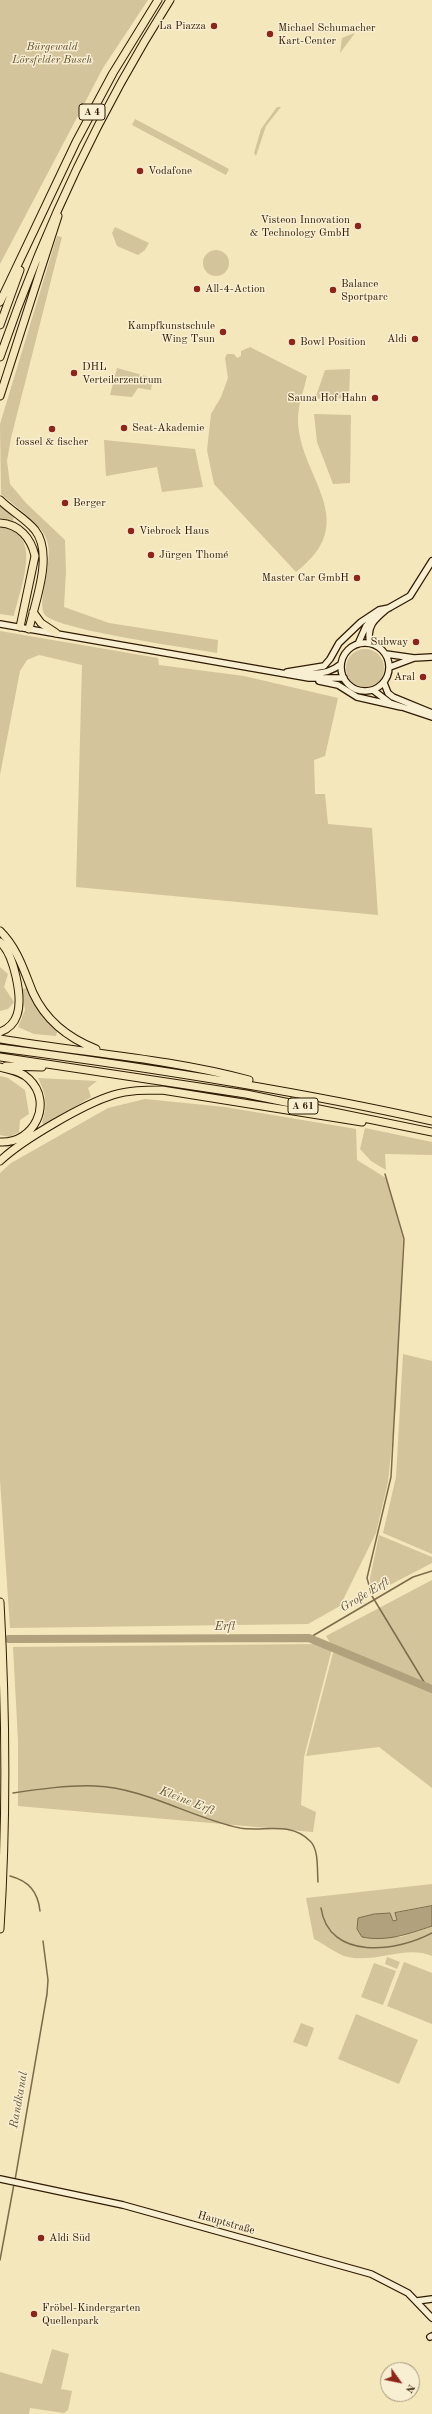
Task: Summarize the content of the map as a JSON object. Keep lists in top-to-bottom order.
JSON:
{
  "streets": {
    "highway": ["A 4", "A 61"],
    "main road": ["Hauptstraße"]
  },
  "water": [
    "Große Erft",
    "Erft",
    "Kleine Erft",
    "Randkanal"
  ],
  "parks": ["Bürgewald Lörsfelder Busch"],
  "places": [
    "La Piazza",
    "Michael Schumacher Kart-Center",
    "Vodafone",
    "Visteon Innovation & Technology GmbH",
    "All-4-Action",
    "Balance Sportparc",
    "Kampfkunstschule Wing Tsun",
    "Aldi",
    "Bowl Position",
    "DHL Verteilerzentrum",
    "Sauna Hof Hahn",
    "Seat-Akademie",
    "fossel & fischer",
    "Berger",
    "Viebrock Haus",
    "Jürgen Thomé",
    "Master Car GmbH",
    "Subway",
    "Aral",
    "Aldi Süd",
    "Fröbel-Kindergarten Quellenpark"
  ],
  "north": "bottom right"
}
